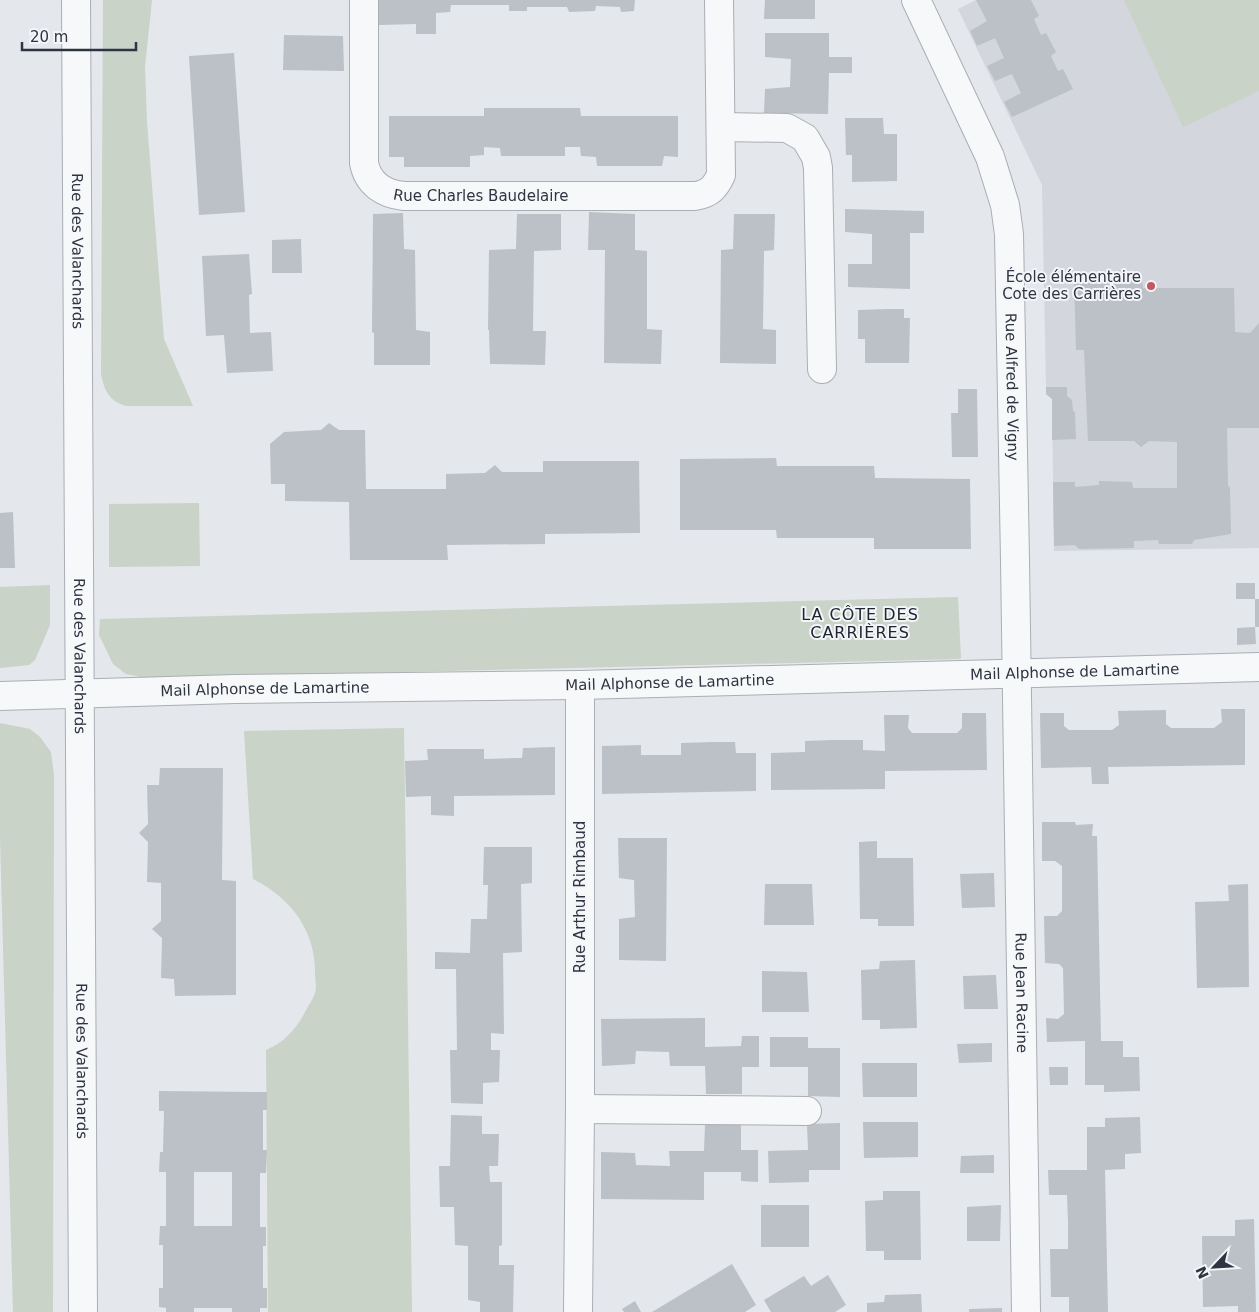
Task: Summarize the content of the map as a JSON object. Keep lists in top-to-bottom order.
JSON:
{
  "streets": {
    "street": [
      "Rue Charles Baudelaire",
      "Rue des Valanchards",
      "Rue Alfred de Vigny",
      "Mail Alphonse de Lamartine",
      "Rue Arthur Rimbaud",
      "Rue Jean Racine"
    ]
  },
  "crossings": [
    ["Rue des Valanchards", "Mail Alphonse de Lamartine"],
    ["Rue Alfred de Vigny", "Mail Alphonse de Lamartine"],
    ["Rue Alfred de Vigny", "Rue Jean Racine"],
    ["Mail Alphonse de Lamartine", "Rue Arthur Rimbaud"],
    ["Mail Alphonse de Lamartine", "Rue Jean Racine"]
  ],
  "districts": ["LA CÔTE DES CARRIÈRES"],
  "places": ["École élémentaire Cote des Carrières"],
  "scale_bar": "20 m",
  "north": "bottom left"
}
